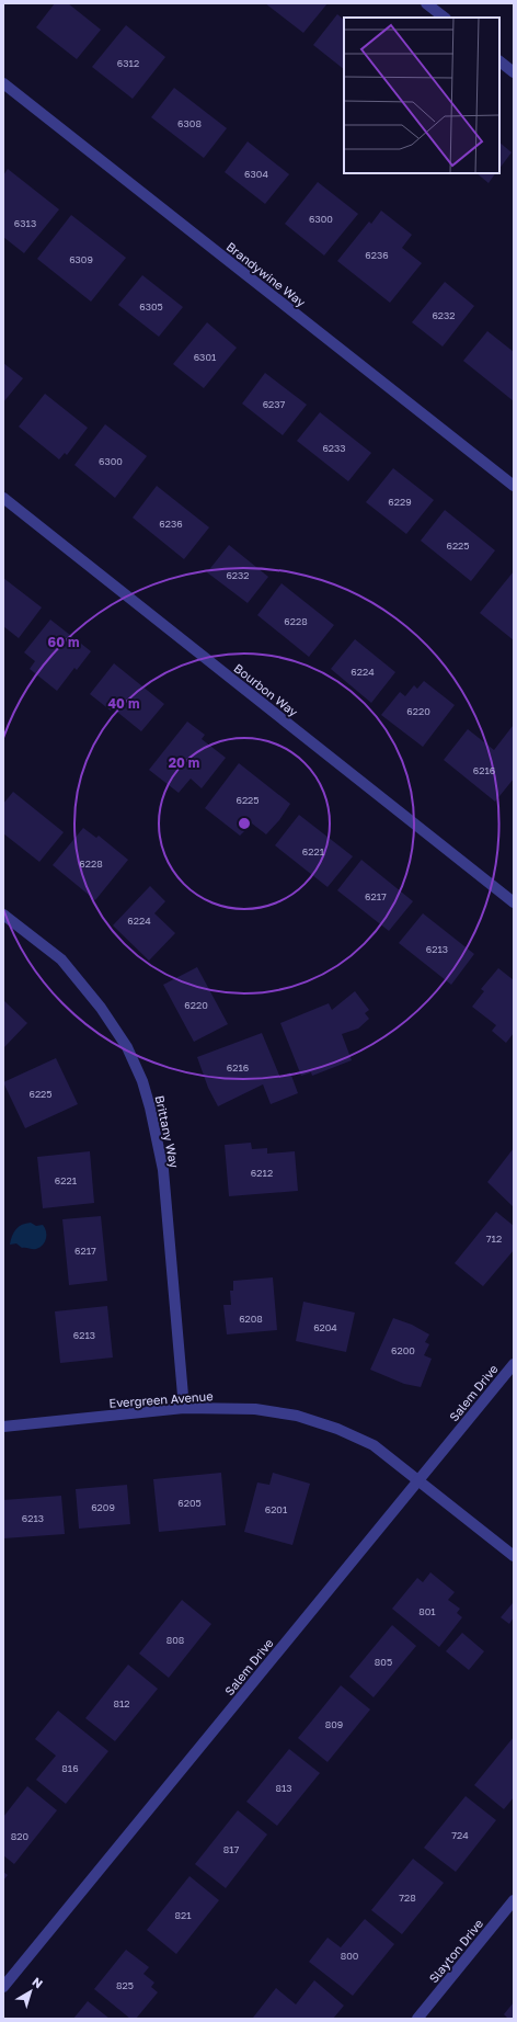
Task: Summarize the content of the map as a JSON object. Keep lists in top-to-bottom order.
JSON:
{
  "streets": {
    "street": [
      "Brandywine Way",
      "Bourbon Way",
      "Brittany Way",
      "Salem Drive",
      "Evergreen Avenue",
      "Slayton Drive"
    ]
  },
  "crossings": [
    ["Brittany Way", "Evergreen Avenue"],
    ["Salem Drive", "Evergreen Avenue"]
  ],
  "house_numbers": [
    "6312",
    "6308",
    "6304",
    "6300",
    "6313",
    "6236",
    "6309",
    "6305",
    "6232",
    "6301",
    "6237",
    "6233",
    "6300",
    "6229",
    "6236",
    "6225",
    "6232",
    "6228",
    "6224",
    "6220",
    "6216",
    "6225",
    "6221",
    "6228",
    "6217",
    "6224",
    "6213",
    "6220",
    "6216",
    "6225",
    "6212",
    "6221",
    "712",
    "6217",
    "6208",
    "6204",
    "6213",
    "6200",
    "6205",
    "6209",
    "6201",
    "6213",
    "801",
    "808",
    "805",
    "812",
    "809",
    "816",
    "813",
    "724",
    "820",
    "817",
    "728",
    "821",
    "800",
    "825"
  ],
  "north": "top right",
  "rings": ["60 m", "40 m", "20 m"]
}
